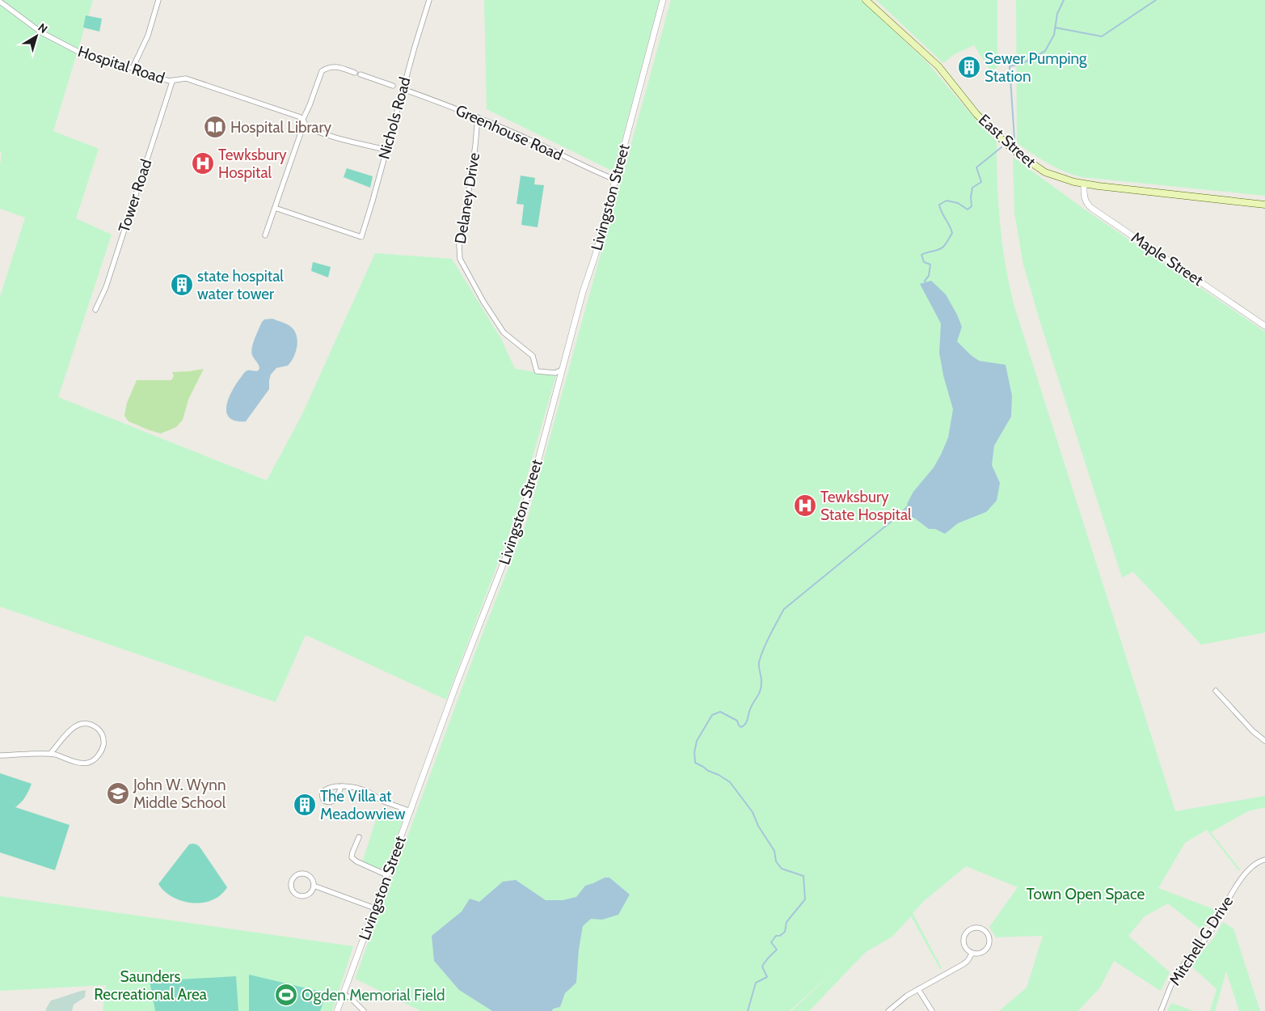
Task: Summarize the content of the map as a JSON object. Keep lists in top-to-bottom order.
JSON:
{
  "streets": {
    "main road": ["East Street"],
    "street": [
      "Hospital Road",
      "Nichols Road",
      "Greenhouse Road",
      "Tower Road",
      "Livingston Street",
      "Delaney Drive",
      "Maple Street",
      "Mitchell G Drive"
    ]
  },
  "crossings": [
    ["Hospital Road", "Nichols Road"],
    ["Hospital Road", "Tower Road"],
    ["Nichols Road", "Greenhouse Road"],
    ["Greenhouse Road", "Livingston Street"],
    ["Greenhouse Road", "Delaney Drive"],
    ["East Street", "Maple Street"],
    ["Livingston Street", "Delaney Drive"]
  ],
  "parks": ["Town Open Space", "Saunders Recreational Area"],
  "places": {
    "building": ["Sewer Pumping Station", "state hospital water tower", "The Villa at Meadowview"],
    "library": ["Hospital Library"],
    "hospital": ["Tewksbury Hospital", "Tewksbury State Hospital"],
    "school or university": ["John W. Wynn Middle School"],
    "sports": ["Ogden Memorial Field"]
  },
  "north": "top right"
}
